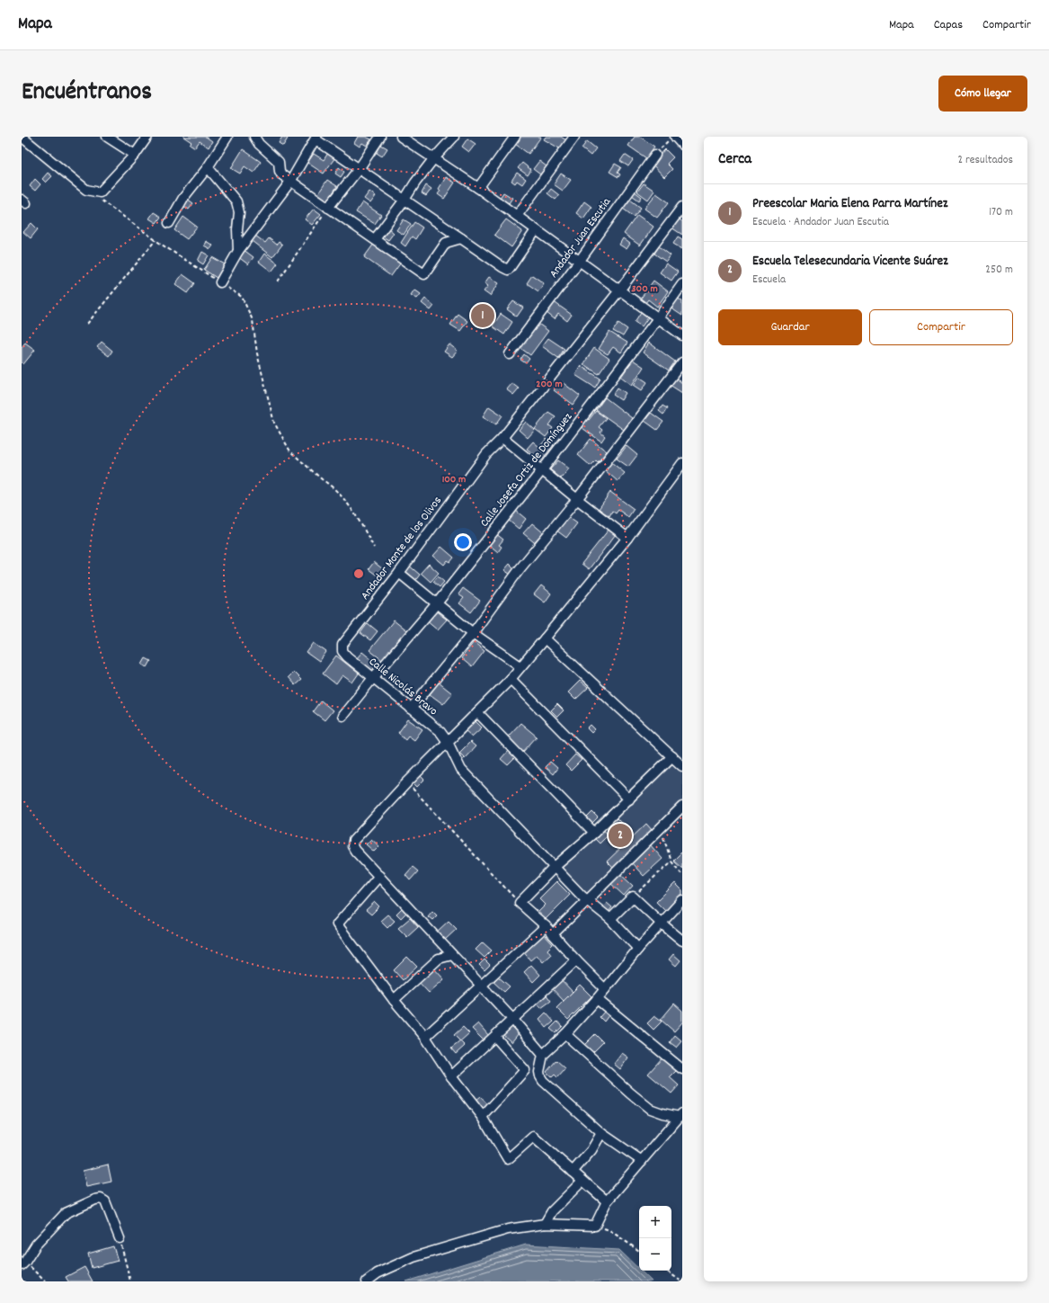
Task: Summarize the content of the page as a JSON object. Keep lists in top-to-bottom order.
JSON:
{
  "streets": {
    "street": [
      "Andador Juan Escutia",
      "Calle Josefa Ortiz de Domínguez",
      "Andador Monte de los Olivos",
      "Calle Nicolás Bravo"
    ]
  },
  "crossings": [
    ["Calle Josefa Ortiz de Domínguez", "Calle Nicolás Bravo"],
    ["Andador Monte de los Olivos", "Calle Nicolás Bravo"]
  ],
  "page": {
    "header": "Mapa",
    "nav": ["Mapa", "Capas", "Compartir"],
    "title": "Encuéntranos",
    "buttons": [
      "Cómo llegar",
      ["Guardar", "Compartir"]
    ],
    "heading": ["Cerca", "2 resultados"],
    "list": [
      {
        "mark": "1",
        "name": "Preescolar Maria Elena Parra Martínez",
        "note": "Escuela · Andador Juan Escutia",
        "value": "170 m"
      },
      {
        "mark": "2",
        "name": "Escuela Telesecundaria Vicente Suárez",
        "note": "Escuela",
        "value": "250 m"
      }
    ],
    "pins": ["1", "2"],
    "map_buttons": ["+", "−"]
  },
  "rings": ["300 m", "200 m", "100 m"]
}
